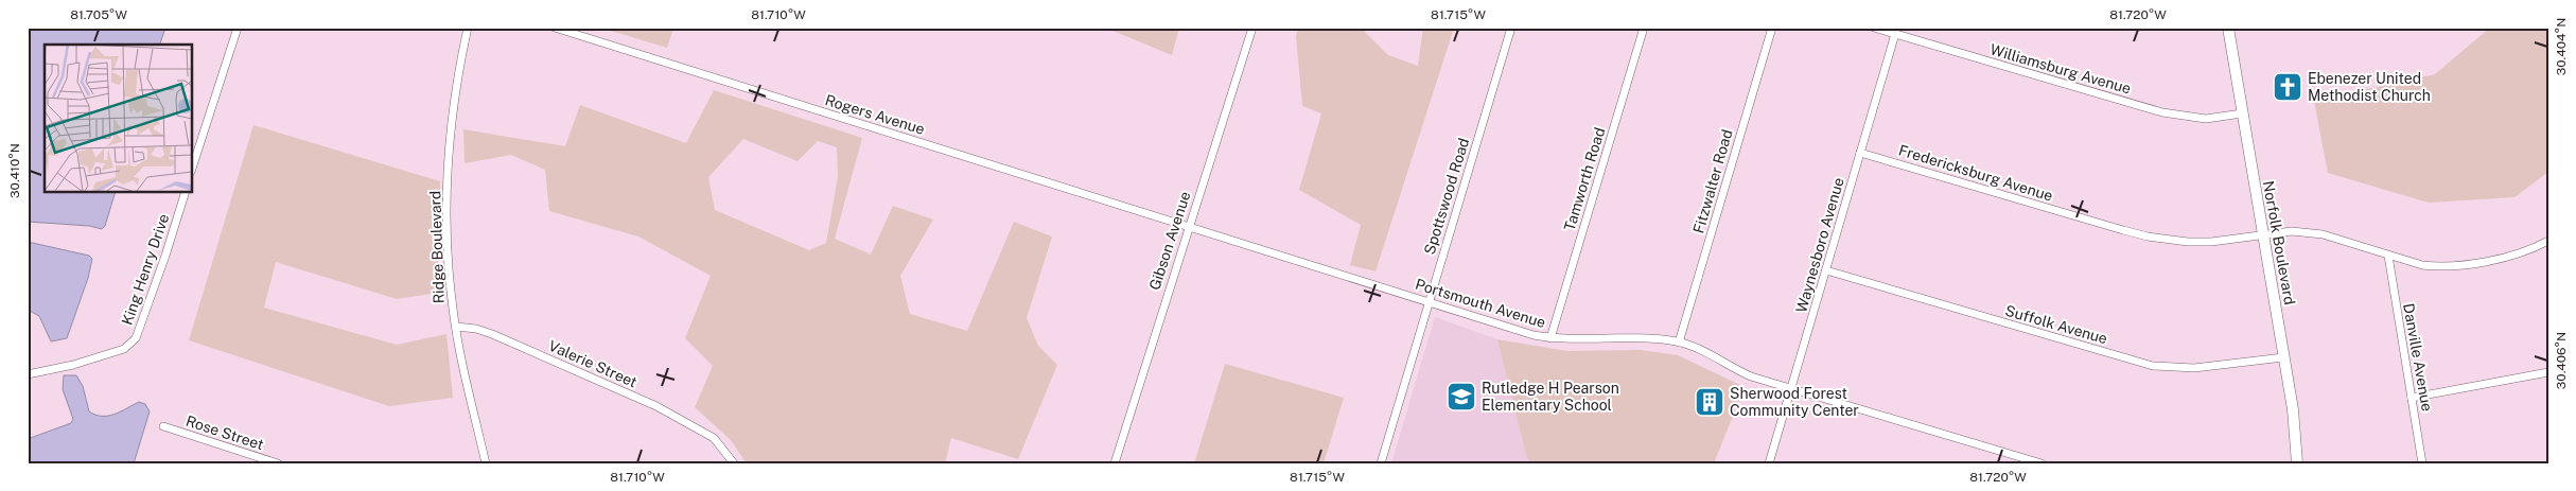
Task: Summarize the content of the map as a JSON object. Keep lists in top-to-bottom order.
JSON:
{
  "streets": {
    "street": [
      "Williamsburg Avenue",
      "Rogers Avenue",
      "Fredericksburg Avenue",
      "Tamworth Road",
      "Fitzwalter Road",
      "Spottswood Road",
      "Gibson Avenue",
      "Norfolk Boulevard",
      "Waynesboro Avenue",
      "Ridge Boulevard",
      "King Henry Drive",
      "Portsmouth Avenue",
      "Suffolk Avenue",
      "Danville Avenue",
      "Valerie Street",
      "Rose Street"
    ]
  },
  "crossings": [
    ["Williamsburg Avenue", "Norfolk Boulevard"],
    ["Williamsburg Avenue", "Waynesboro Avenue"],
    ["Rogers Avenue", "Gibson Avenue"],
    ["Rogers Avenue", "Portsmouth Avenue"],
    ["Fredericksburg Avenue", "Norfolk Boulevard"],
    ["Fredericksburg Avenue", "Waynesboro Avenue"],
    ["Fredericksburg Avenue", "Danville Avenue"],
    ["Tamworth Road", "Portsmouth Avenue"],
    ["Fitzwalter Road", "Portsmouth Avenue"],
    ["Spottswood Road", "Portsmouth Avenue"],
    ["Gibson Avenue", "Portsmouth Avenue"],
    ["Norfolk Boulevard", "Suffolk Avenue"],
    ["Waynesboro Avenue", "Portsmouth Avenue"],
    ["Waynesboro Avenue", "Suffolk Avenue"],
    ["Ridge Boulevard", "Valerie Street"]
  ],
  "places": {
    "church": ["Ebenezer United Methodist Church"],
    "school or university": ["Rutledge H Pearson Elementary School"],
    "building": ["Sherwood Forest Community Center"]
  },
  "coordinates": [
    "81.705°W",
    "81.710°W",
    "81.715°W",
    "81.720°W",
    "30.404°N",
    "30.410°N",
    "30.406°N"
  ]
}
